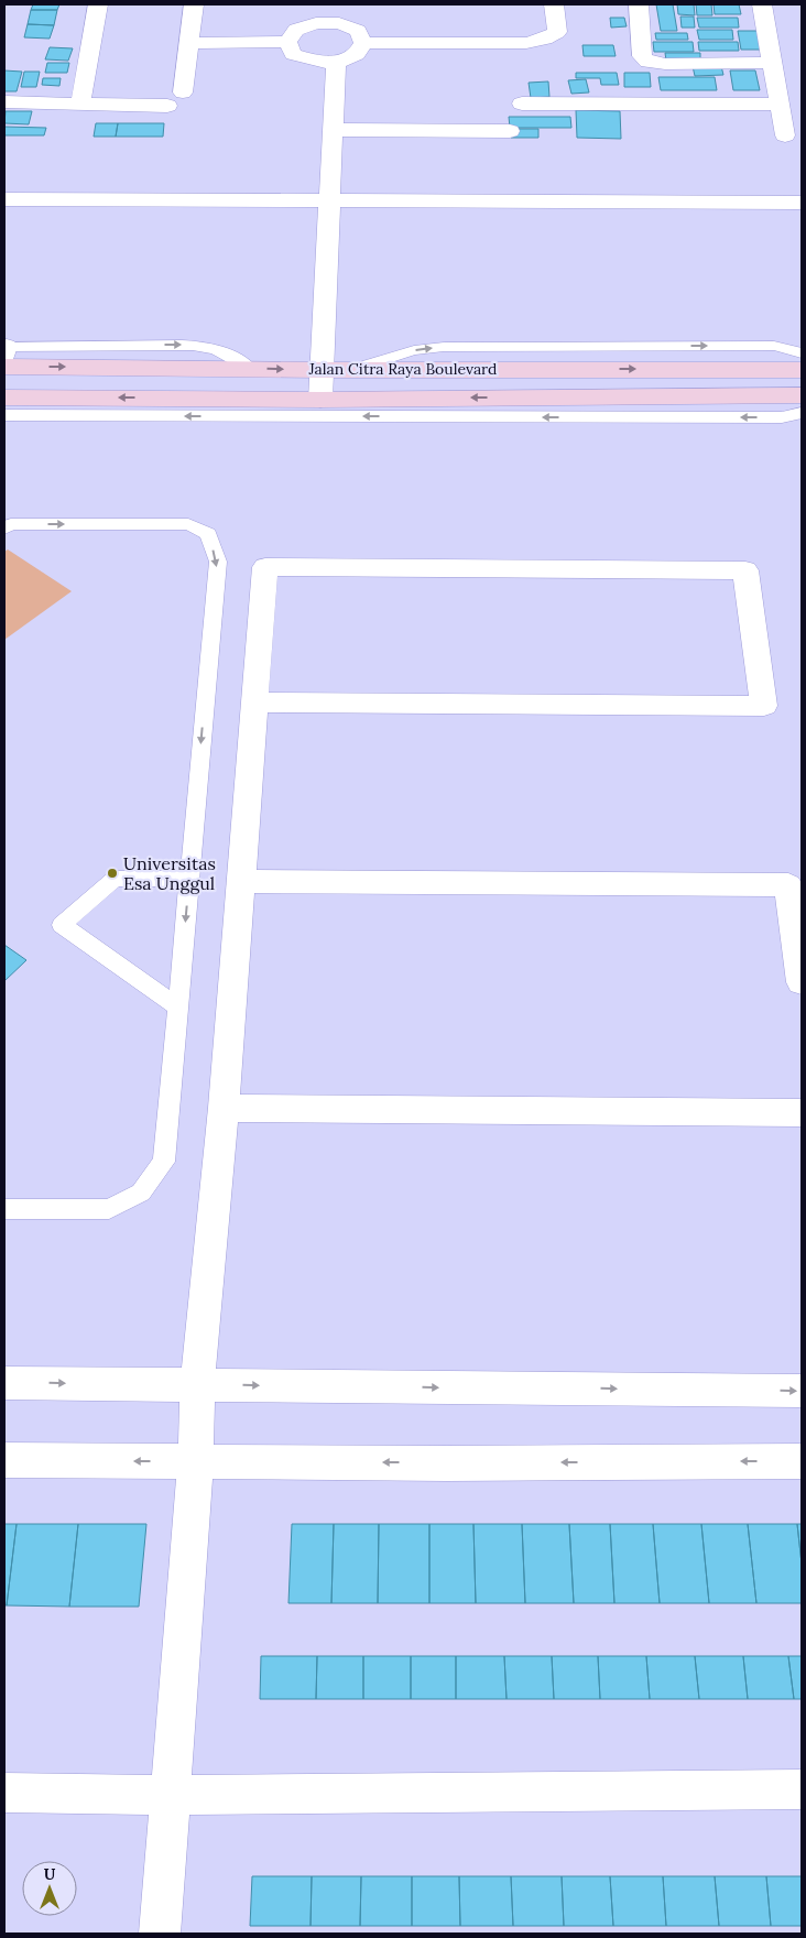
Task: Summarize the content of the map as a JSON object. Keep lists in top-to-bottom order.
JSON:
{
  "streets": {
    "main road": ["Jalan Citra Raya Boulevard"]
  },
  "places": ["Universitas Esa Unggul"],
  "north": "top"
}
